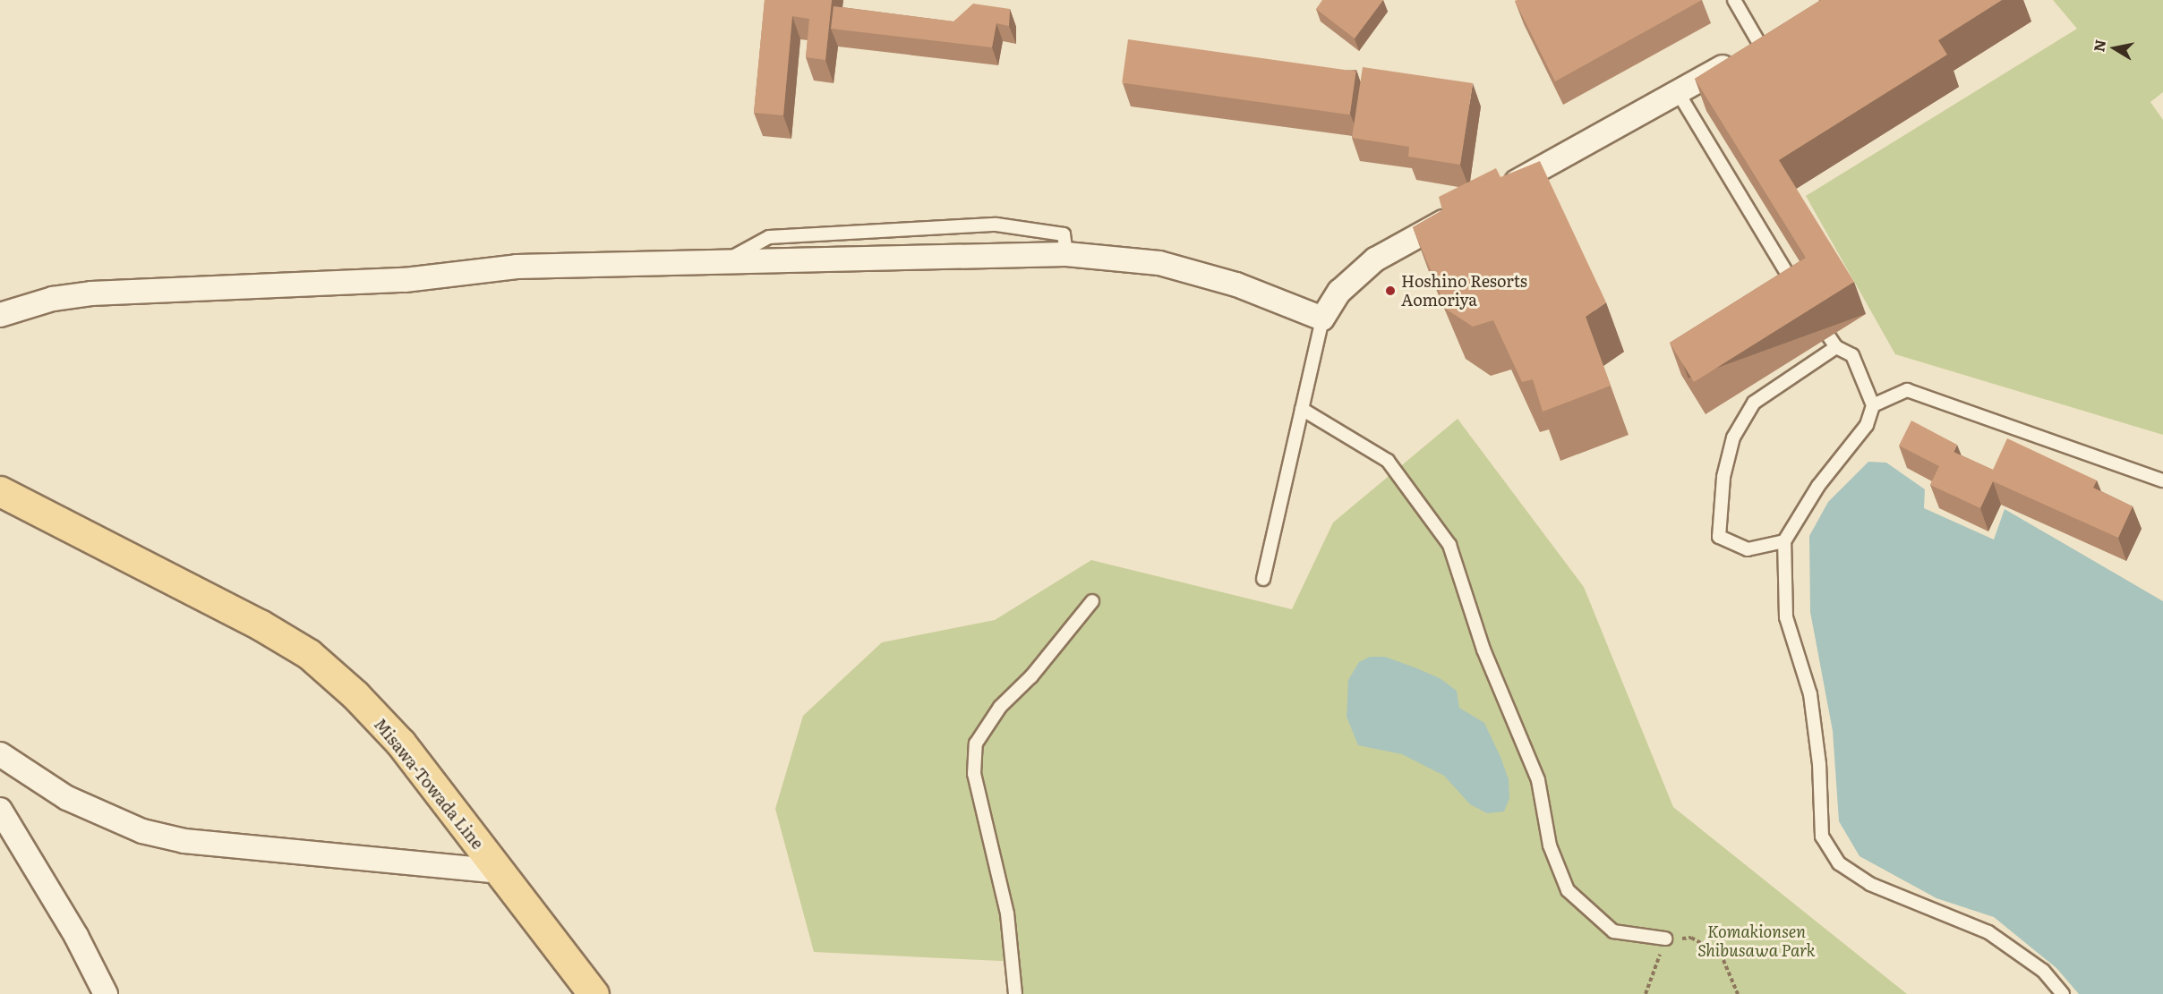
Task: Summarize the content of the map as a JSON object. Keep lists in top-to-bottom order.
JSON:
{
  "streets": {
    "main road": ["Misawa-Towada Line"]
  },
  "parks": ["Komakionsen Shibusawa Park"],
  "places": ["Hoshino Resorts Aomoriya"],
  "north": "left"
}
